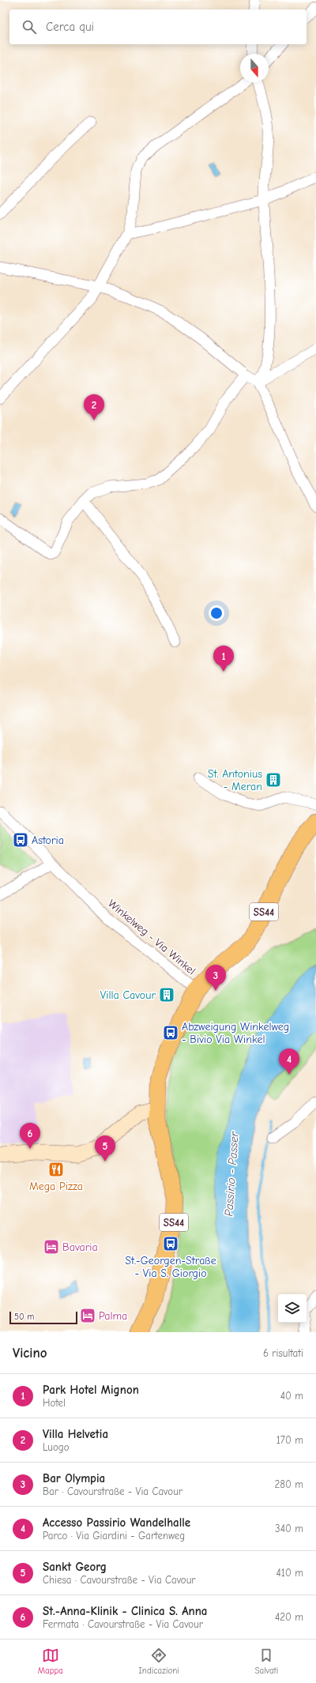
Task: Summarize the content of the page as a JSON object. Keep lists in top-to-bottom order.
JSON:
{
  "streets": {
    "main road": ["SS44"],
    "street": ["Winkelweg - Via Winkel"]
  },
  "crossings": [
    ["SS44", "Winkelweg - Via Winkel"]
  ],
  "water": ["Passirio - Passer"],
  "places": {
    "building": ["St. Antonius - Meran", "Villa Cavour"],
    "bus stop": ["Astoria", "Abzweigung Winkelweg - Bivio Via Winkel", "St.-Georgen-Straße - Via S. Giorgio"],
    "restaurant": ["Mega Pizza"],
    "hotel": ["Bavaria", "Palma"]
  },
  "scale_bar": "50 m",
  "north": "bottom",
  "page": {
    "search": "Cerca qui",
    "pins": [
      "2",
      "1",
      "3",
      "4",
      "6",
      "5"
    ],
    "scale": "50 m",
    "heading": ["Vicino", "6 risultati"],
    "list": [
      {
        "mark": "1",
        "name": "Park Hotel Mignon",
        "note": "Hotel",
        "value": "40 m"
      },
      {
        "mark": "2",
        "name": "Villa Helvetia",
        "note": "Luogo",
        "value": "170 m"
      },
      {
        "mark": "3",
        "name": "Bar Olympia",
        "note": "Bar · Cavourstraße - Via Cavour",
        "value": "280 m"
      },
      {
        "mark": "4",
        "name": "Accesso Passirio Wandelhalle",
        "note": "Parco · Via Giardini - Gartenweg",
        "value": "340 m"
      },
      {
        "mark": "5",
        "name": "Sankt Georg",
        "note": "Chiesa · Cavourstraße - Via Cavour",
        "value": "410 m"
      },
      {
        "mark": "6",
        "name": "St.-Anna-Klinik - Clinica S. Anna",
        "note": "Fermata · Cavourstraße - Via Cavour",
        "value": "420 m"
      }
    ],
    "nav": ["Mappa", "Indicazioni", "Salvati"]
  }
}
